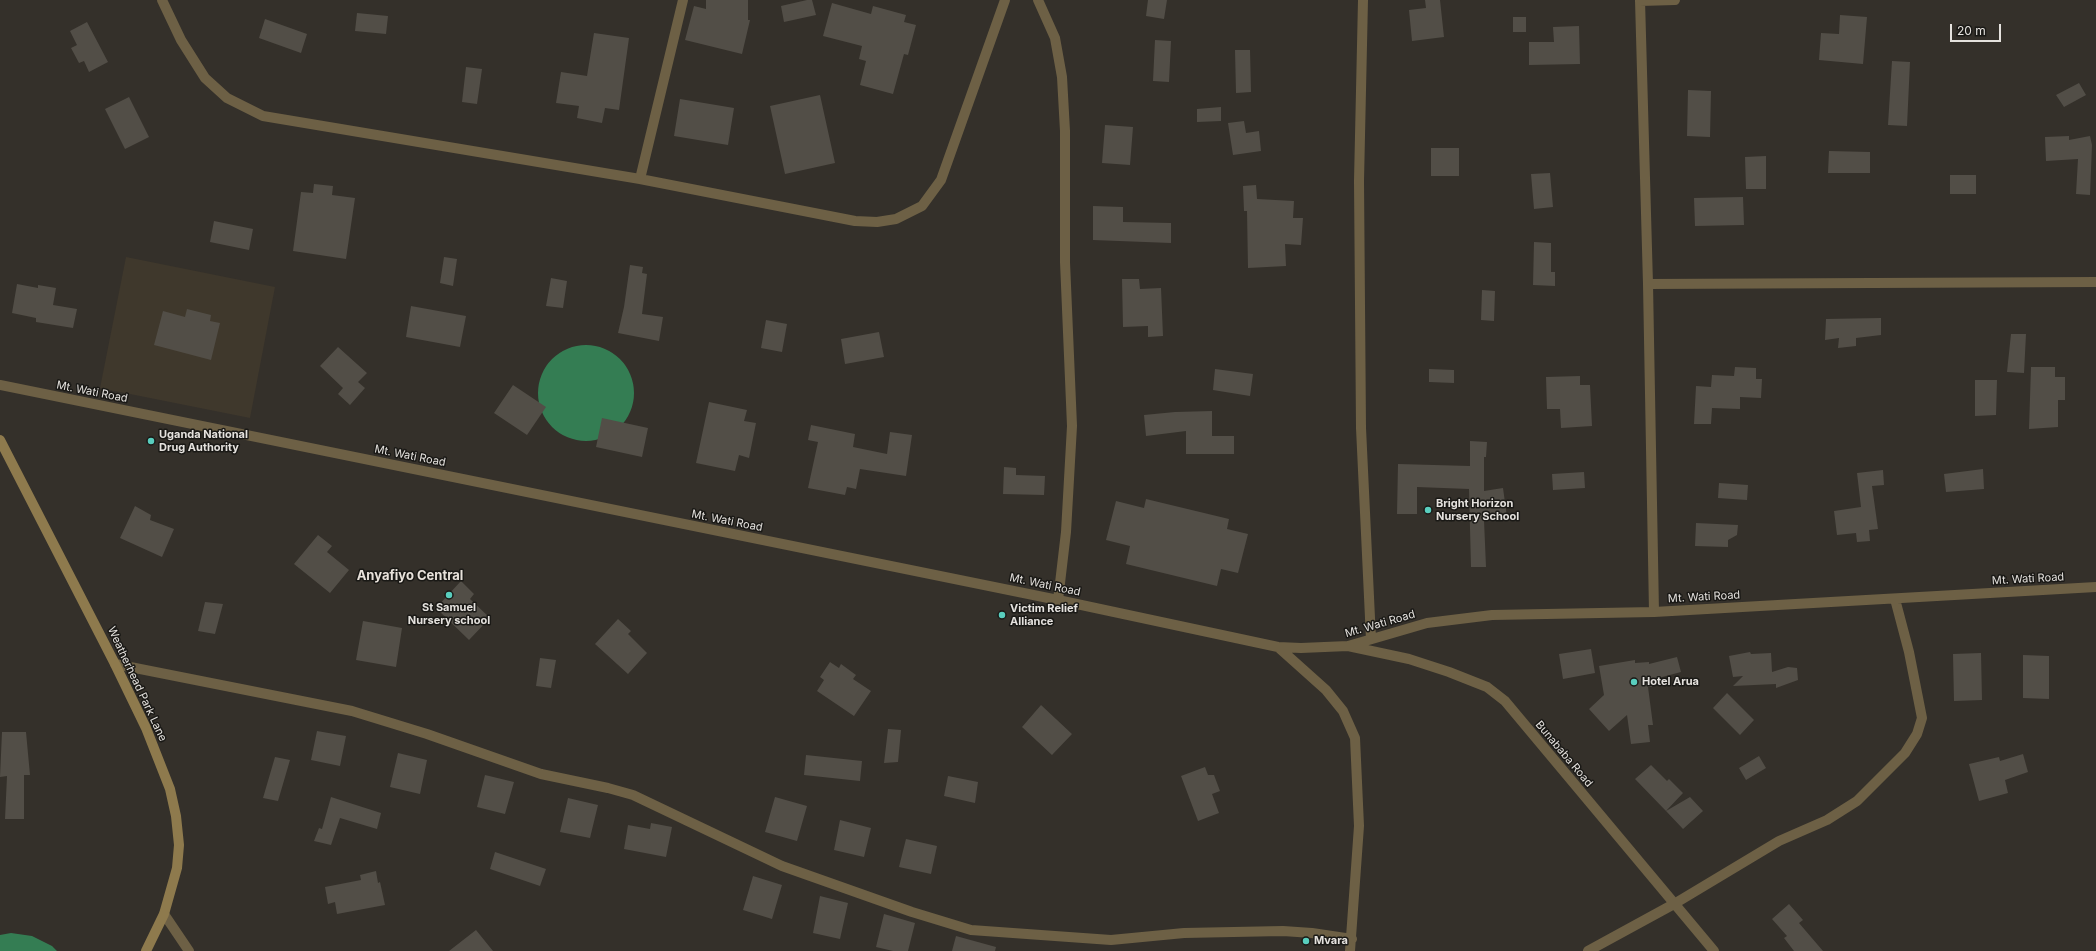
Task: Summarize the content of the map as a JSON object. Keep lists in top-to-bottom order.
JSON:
{
  "streets": {
    "street": ["Mt. Wati Road", "Weatherhead Park Lane", "Bunababa Road"]
  },
  "crossings": [
    ["Mt. Wati Road", "Bunababa Road"]
  ],
  "districts": ["Anyafiyo Central"],
  "places": [
    "Uganda National Drug Authority",
    "Bright Horizon Nursery School",
    "St Samuel Nursery school",
    "Victim Relief Alliance",
    "Hotel Arua",
    "Mvara"
  ],
  "scale_bar": "20 m"
}
